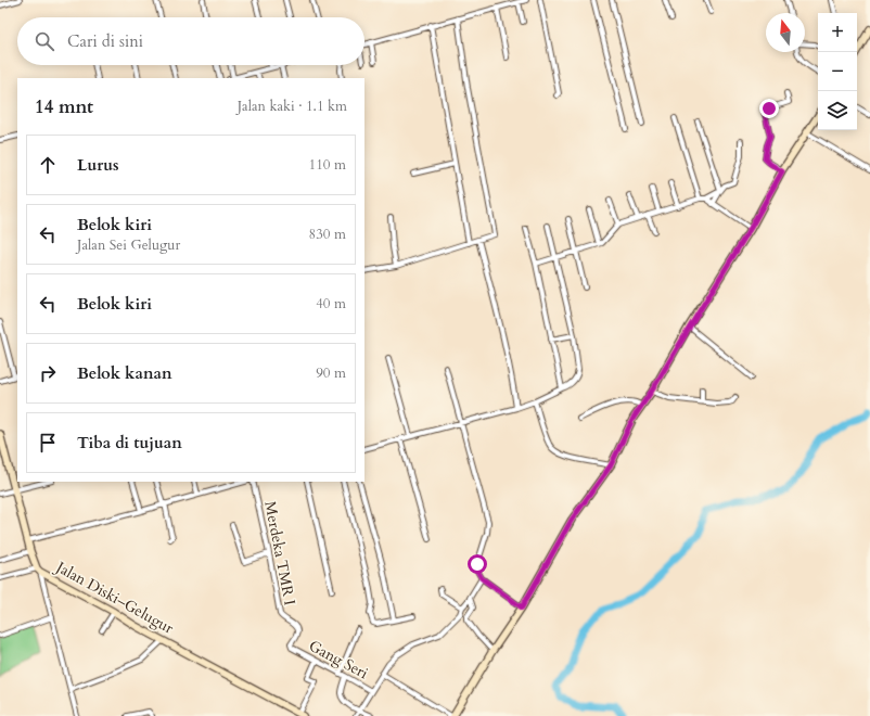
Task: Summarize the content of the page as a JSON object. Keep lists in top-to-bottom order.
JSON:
{
  "streets": {
    "main road": ["Jalan Diski–Gelugur"],
    "street": ["Merdeka TMR I", "Gang Seri"]
  },
  "crossings": [
    ["Merdeka TMR I", "Gang Seri"]
  ],
  "north": "top",
  "page": {
    "map_buttons": ["+", "−"],
    "search": "Cari di sini",
    "heading": ["14 mnt", "Jalan kaki · 1.1 km"],
    "list": [
      ["Lurus", "110 m"],
      ["Belok kiri", "Jalan Sei Gelugur", "830 m"],
      ["Belok kiri", "40 m"],
      ["Belok kanan", "90 m"],
      "Tiba di tujuan"
    ]
  }
}
